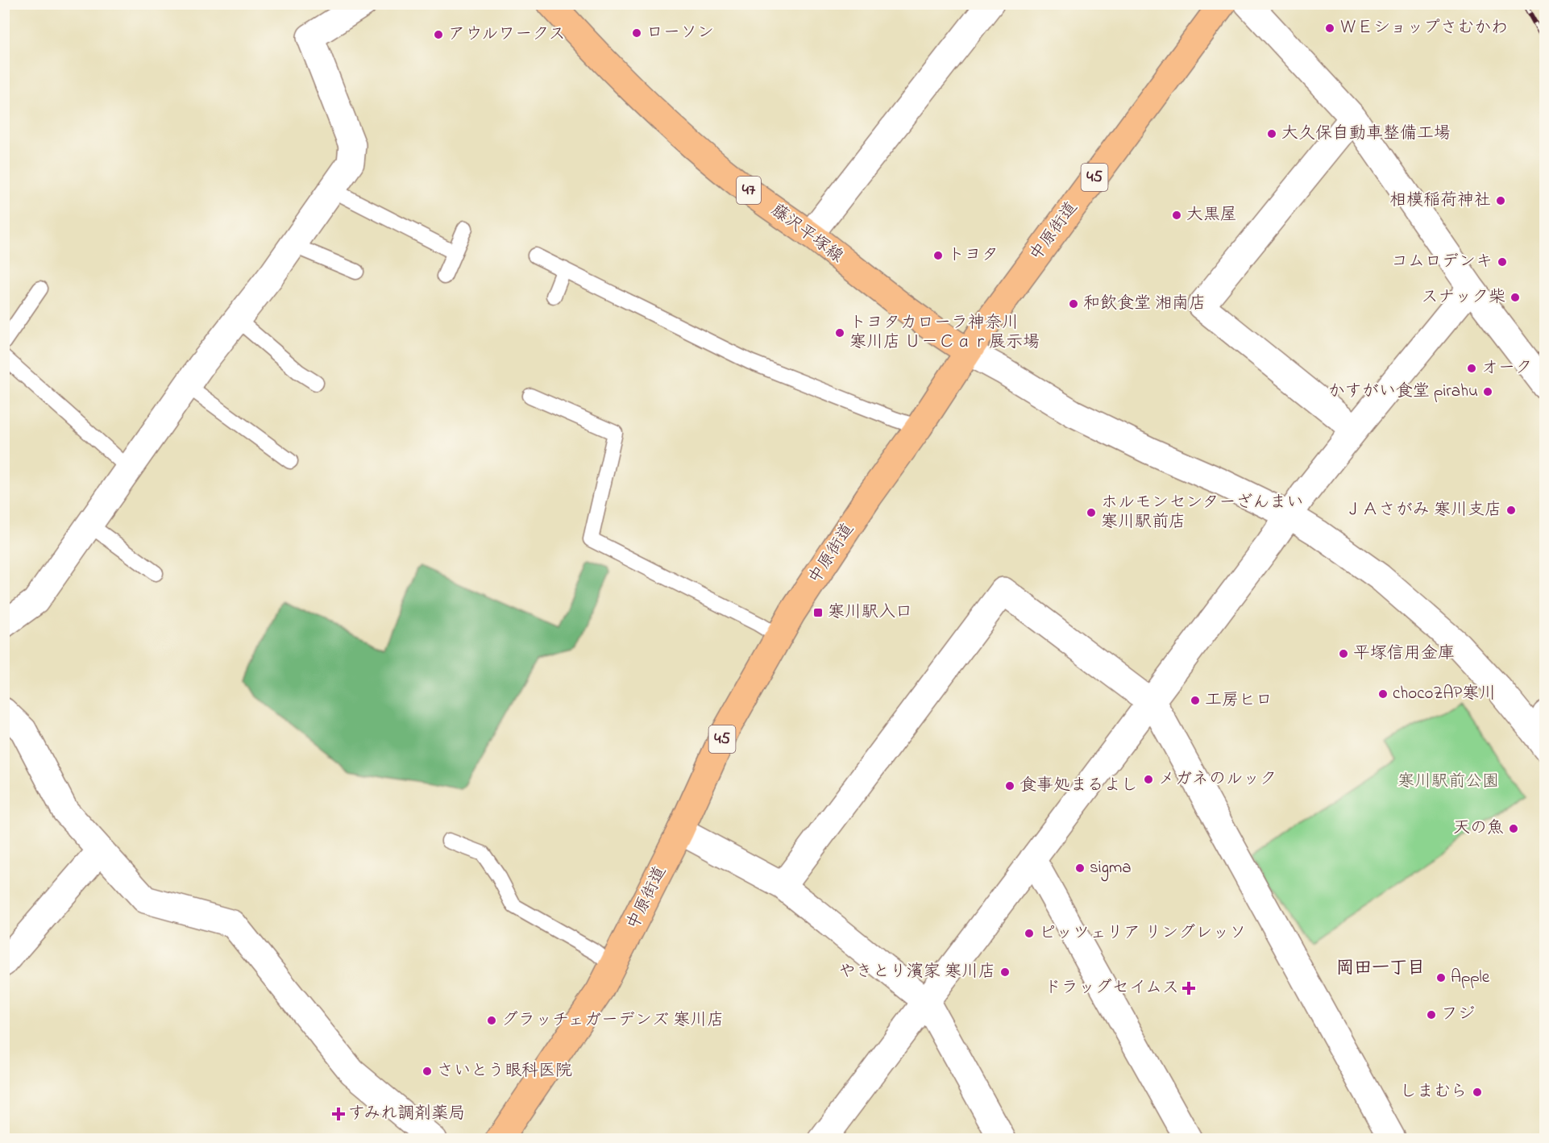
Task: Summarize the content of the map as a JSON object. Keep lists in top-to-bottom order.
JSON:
{
  "streets": {
    "main road": [
      "45",
      "47",
      "中原街道",
      "藤沢平塚線"
    ]
  },
  "crossings": [
    ["中原街道", "藤沢平塚線"]
  ],
  "districts": ["岡田一丁目"],
  "parks": ["寒川駅前公園"],
  "places": {
    "other": [
      "ＷＥショップさむかわ",
      "ローソン",
      "アウルワークス",
      "大久保自動車整備工場",
      "相模稲荷神社",
      "大黒屋",
      "トヨタ",
      "コムロデンキ",
      "スナック柴",
      "和飲食堂 湘南店",
      "トヨタカローラ神奈川 寒川店 Ｕ－Ｃａｒ展示場",
      "オーク",
      "かすがい食堂 pirahu",
      "ＪＡさがみ 寒川支店",
      "ホルモンセンターざんまい 寒川駅前店",
      "平塚信用金庫",
      "chocoZAP寒川",
      "工房ヒロ",
      "メガネのルック",
      "食事処まるよし",
      "天の魚",
      "sigma",
      "ピッツェリア リングレッソ",
      "やきとり濱家 寒川店",
      "Apple",
      "フジ",
      "グラッチェガーデンズ 寒川店",
      "さいとう眼科医院",
      "しまむら"
    ],
    "transit": ["寒川駅入口"],
    "health": ["ドラッグセイムス", "すみれ調剤薬局"]
  }
}
